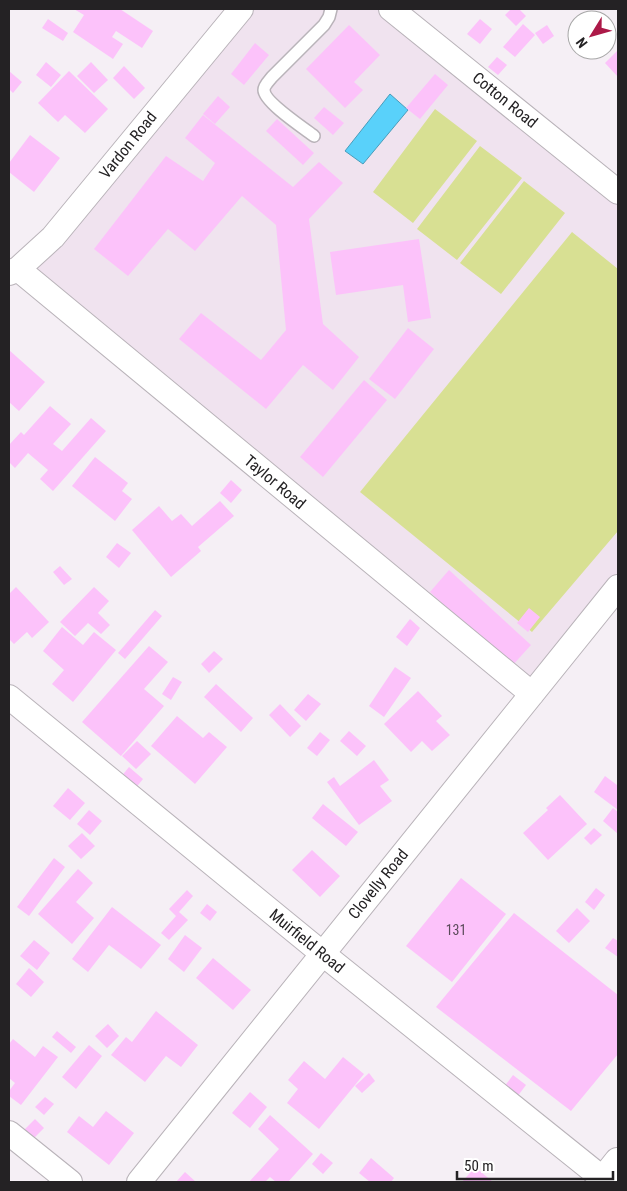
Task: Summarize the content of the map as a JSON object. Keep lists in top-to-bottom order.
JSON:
{
  "streets": {
    "street": [
      "Cotton Road",
      "Vardon Road",
      "Taylor Road",
      "Clovelly Road",
      "Muirfield Road"
    ]
  },
  "crossings": [
    ["Vardon Road", "Taylor Road"],
    ["Taylor Road", "Clovelly Road"],
    ["Clovelly Road", "Muirfield Road"]
  ],
  "house_numbers": ["131"],
  "scale_bar": "50 m",
  "north": "bottom left"
}
